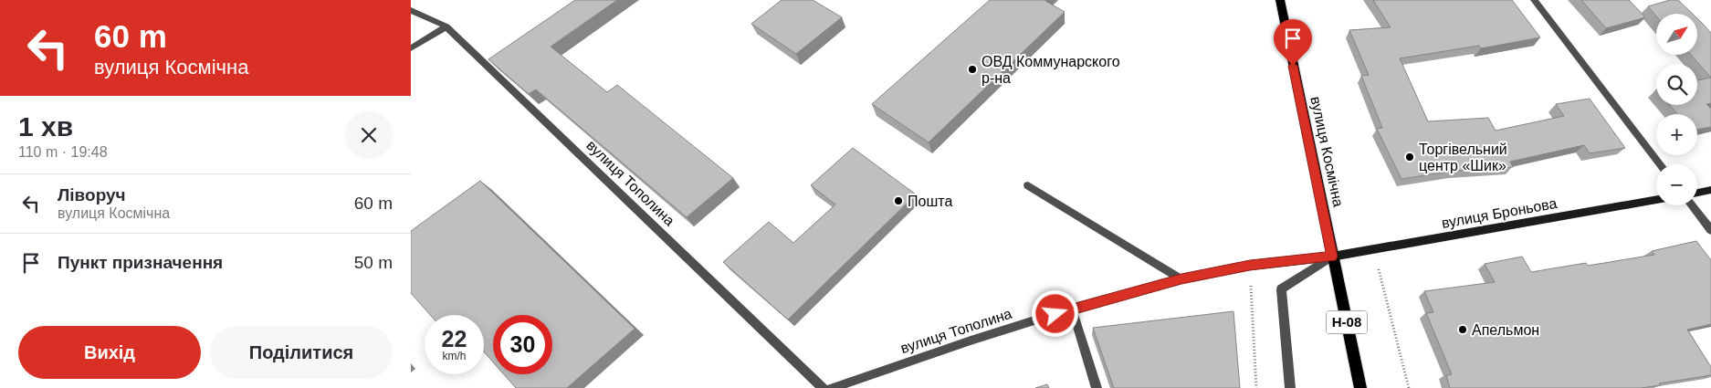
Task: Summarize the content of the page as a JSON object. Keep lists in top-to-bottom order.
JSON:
{
  "streets": {
    "main road": ["вулиця Космічна", "Н-08"],
    "street": ["вулиця Тополина", "вулиця Броньова"]
  },
  "crossings": [
    ["вулиця Космічна", "вулиця Тополина"],
    ["вулиця Космічна", "вулиця Броньова"],
    ["вулиця Тополина", "вулиця Броньова"]
  ],
  "places": [
    "ОВД Коммунарского р-на",
    "Торгівельний центр «Шик»",
    "Пошта",
    "Апельмон"
  ],
  "north": "top right",
  "page": {
    "turn": ["60 m", "вулиця Космічна"],
    "map_buttons": ["+", "−"],
    "heading": ["1 хв", "110 m · 19:48"],
    "list": [
      {
        "name": "Ліворуч",
        "note": "вулиця Космічна",
        "value": "60 m"
      },
      {
        "name": "Пункт призначення",
        "value": "50 m"
      }
    ],
    "speed": "22 km/h",
    "limit": "30",
    "buttons": ["Вихід", "Поділитися"]
  }
}
